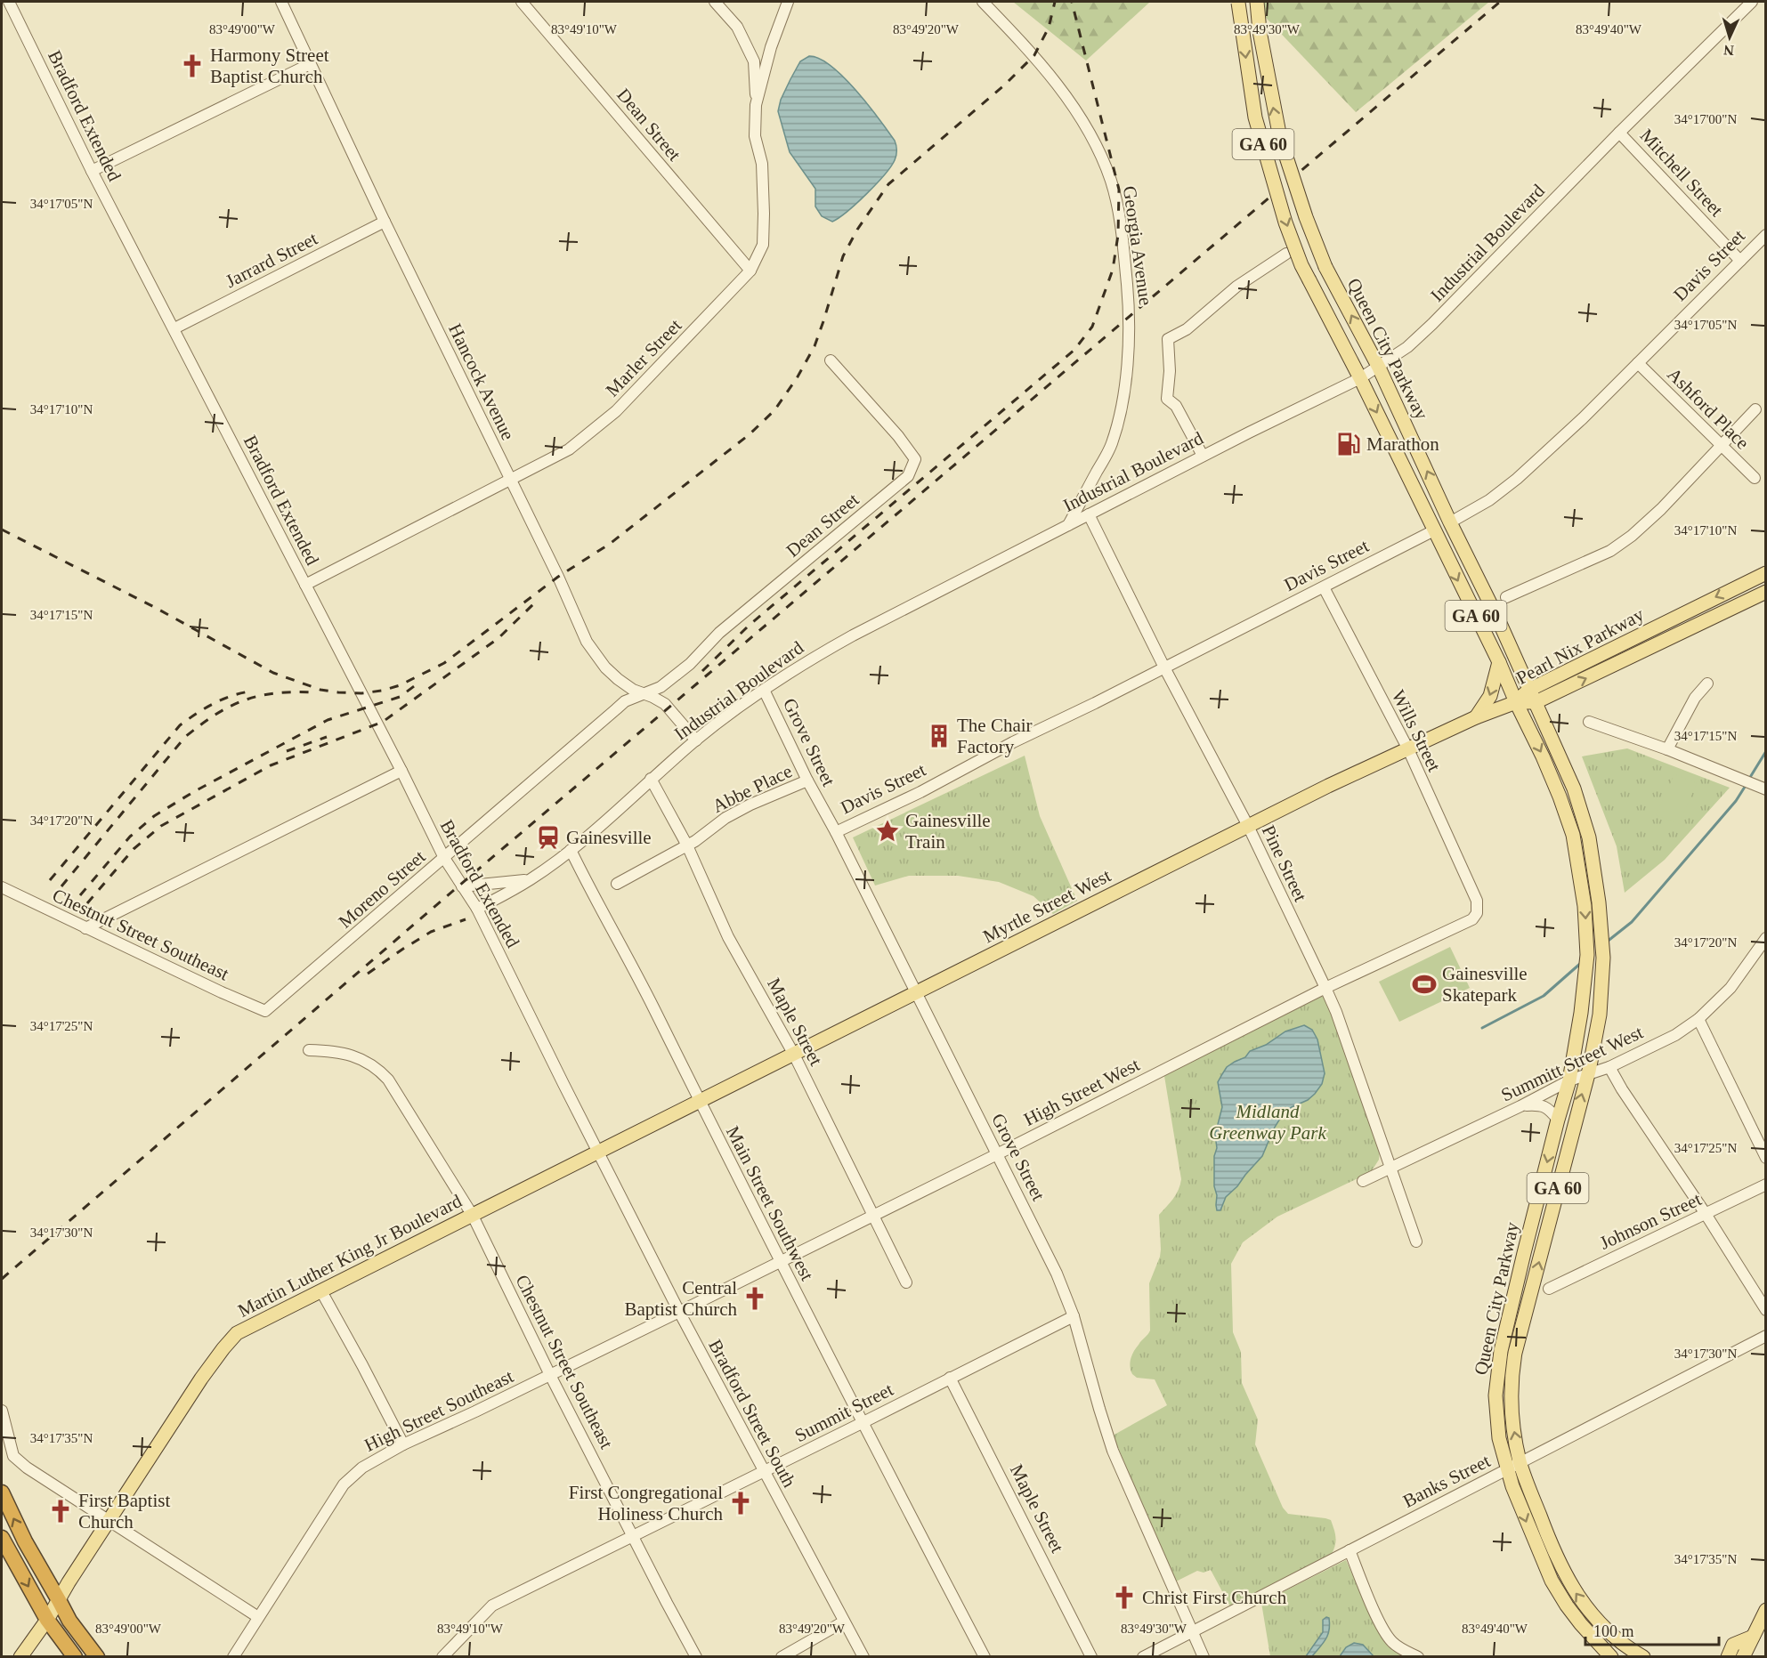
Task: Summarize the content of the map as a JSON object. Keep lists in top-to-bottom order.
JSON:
{
  "streets": {
    "main road": [
      "GA 60",
      "Davis Street",
      "Queen City Parkway",
      "Pearl Nix Parkway",
      "Myrtle Street West",
      "Martin Luther King Jr Boulevard"
    ],
    "street": [
      "Bradford Extended",
      "Dean Street",
      "Mitchell Street",
      "Industrial Boulevard",
      "Georgia Avenue",
      "Jarrard Street",
      "Marler Street",
      "Hancock Avenue",
      "Ashford Place",
      "Wills Street",
      "Grove Street",
      "Abbe Place",
      "Pine Street",
      "Moreno Street",
      "Chestnut Street Southeast",
      "Maple Street",
      "Summitt Street West",
      "High Street West",
      "Main Street Southwest",
      "Johnson Street",
      "High Street Southeast",
      "Summit Street",
      "Bradford Street South",
      "Banks Street"
    ]
  },
  "crossings": [
    ["Bradford Extended", "Industrial Boulevard"],
    ["Bradford Extended", "Jarrard Street"],
    ["Bradford Extended", "Marler Street"],
    ["Bradford Extended", "Moreno Street"],
    ["Bradford Extended", "Bradford Street South"],
    ["Dean Street", "Marler Street"],
    ["Dean Street", "Hancock Avenue"],
    ["Dean Street", "Moreno Street"],
    ["Mitchell Street", "Industrial Boulevard"],
    ["Mitchell Street", "Davis Street"],
    ["Industrial Boulevard", "Georgia Avenue"],
    ["Industrial Boulevard", "Queen City Parkway"],
    ["Industrial Boulevard", "Hancock Avenue"],
    ["Industrial Boulevard", "Grove Street"],
    ["Industrial Boulevard", "Pine Street"],
    ["Industrial Boulevard", "Maple Street"],
    ["Industrial Boulevard", "Main Street Southwest"],
    ["Jarrard Street", "Hancock Avenue"],
    ["Davis Street", "Queen City Parkway"],
    ["Davis Street", "Ashford Place"],
    ["Davis Street", "Wills Street"],
    ["Davis Street", "Grove Street"],
    ["Davis Street", "Pine Street"],
    ["Queen City Parkway", "Pearl Nix Parkway"],
    ["Queen City Parkway", "Myrtle Street West"],
    ["Queen City Parkway", "Summitt Street West"],
    ["Queen City Parkway", "Banks Street"],
    ["Marler Street", "Hancock Avenue"],
    ["Hancock Avenue", "Moreno Street"],
    ["Pearl Nix Parkway", "Myrtle Street West"],
    ["Wills Street", "Myrtle Street West"],
    ["Wills Street", "High Street West"],
    ["Grove Street", "Abbe Place"],
    ["Grove Street", "Myrtle Street West"],
    ["Grove Street", "High Street West"],
    ["Grove Street", "Summit Street"],
    ["Grove Street", "Banks Street"],
    ["Abbe Place", "Maple Street"],
    ["Pine Street", "Myrtle Street West"],
    ["Pine Street", "Summitt Street West"],
    ["Pine Street", "High Street West"],
    ["Moreno Street", "Chestnut Street Southeast"],
    ["Myrtle Street West", "Maple Street"],
    ["Myrtle Street West", "Main Street Southwest"],
    ["Myrtle Street West", "Martin Luther King Jr Boulevard"],
    ["Myrtle Street West", "Bradford Street South"],
    ["Chestnut Street Southeast", "Martin Luther King Jr Boulevard"],
    ["Chestnut Street Southeast", "High Street Southeast"],
    ["Chestnut Street Southeast", "Summit Street"],
    ["Maple Street", "High Street West"],
    ["Maple Street", "Summit Street"],
    ["High Street West", "Main Street Southwest"],
    ["High Street West", "High Street Southeast"],
    ["High Street West", "Bradford Street South"],
    ["Main Street Southwest", "Summit Street"],
    ["Martin Luther King Jr Boulevard", "Bradford Street South"],
    ["High Street Southeast", "Bradford Street South"],
    ["Summit Street", "Bradford Street South"]
  ],
  "parks": ["Midland Greenway Park"],
  "places": {
    "church": [
      "Harmony Street Baptist Church",
      "Central Baptist Church",
      "First Congregational Holiness Church",
      "First Baptist Church",
      "Christ First Church"
    ],
    "fuel station": ["Marathon"],
    "building": ["The Chair Factory"],
    "place": ["Gainesville Train"],
    "station": ["Gainesville"],
    "sports": ["Gainesville Skatepark"]
  },
  "scale_bar": "100 m",
  "north": "bottom",
  "coordinates": [
    "83°49'00\"W",
    "83°49'10\"W",
    "83°49'20\"W",
    "83°49'30\"W",
    "83°49'40\"W",
    "34°17'00\"N",
    "34°17'05\"N",
    "34°17'10\"N",
    "34°17'15\"N",
    "34°17'20\"N",
    "34°17'25\"N",
    "34°17'30\"N",
    "34°17'35\"N"
  ]
}
